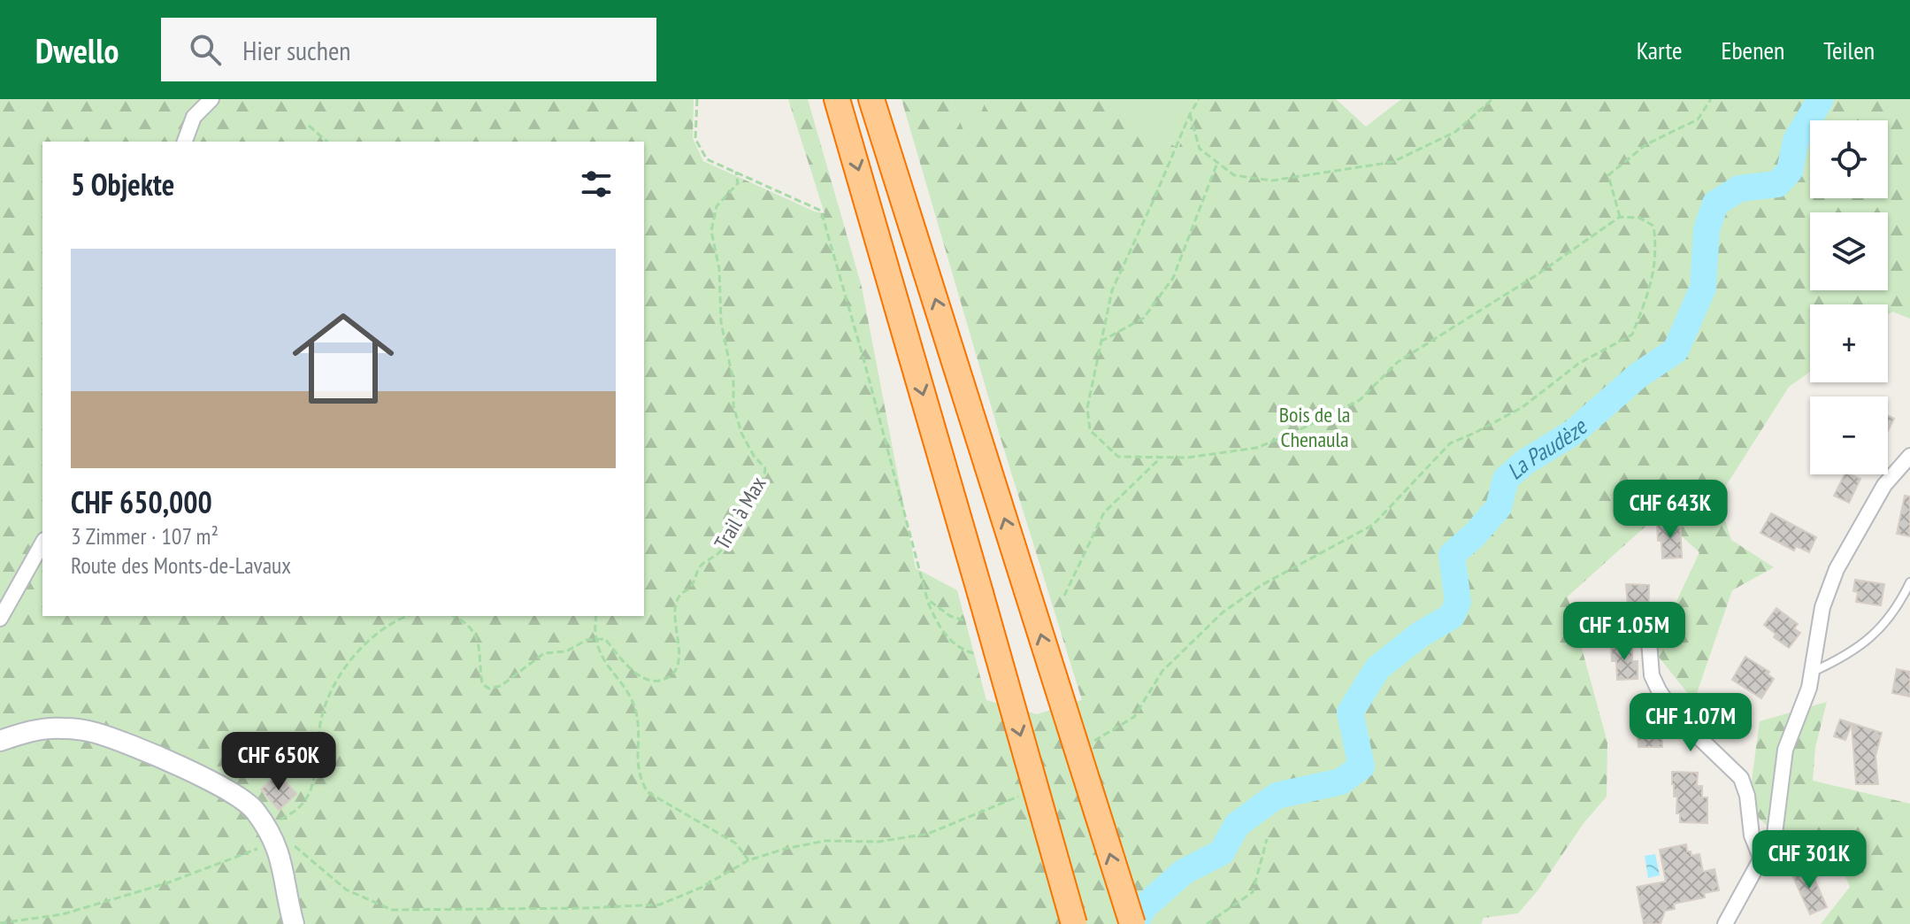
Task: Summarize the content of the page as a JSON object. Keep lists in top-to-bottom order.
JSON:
{
  "streets": {
    "path": ["Trail à Max"]
  },
  "water": ["La Paudèze"],
  "parks": ["Bois de la Chenaula"],
  "page": {
    "header": "Dwello",
    "search": "Hier suchen",
    "nav": ["Karte", "Ebenen", "Teilen"],
    "map_buttons": ["+", "−"],
    "heading": "5 Objekte",
    "list": [
      {
        "name": "CHF 650,000",
        "note": "3 Zimmer · 107 m² · Route des Monts-de-Lavaux"
      }
    ],
    "price": [
      "CHF 643K",
      "CHF 1.05M",
      "CHF 1.07M",
      "CHF 650K",
      "CHF 301K"
    ]
  }
}
